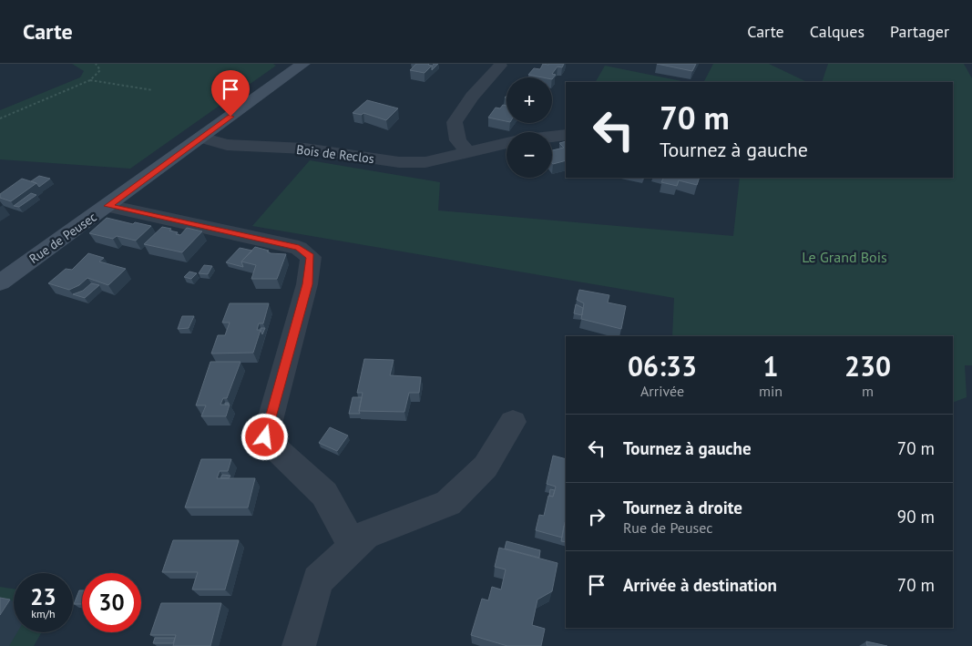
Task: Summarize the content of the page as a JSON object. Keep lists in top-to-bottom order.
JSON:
{
  "streets": {
    "street": ["Bois de Reclos", "Rue de Peusec"]
  },
  "crossings": [
    ["Bois de Reclos", "Rue de Peusec"]
  ],
  "parks": ["Le Grand Bois"],
  "page": {
    "header": "Carte",
    "nav": ["Carte", "Calques", "Partager"],
    "map_buttons": ["+", "−"],
    "turn": ["70 m", "Tournez à gauche"],
    "eta": [
      "06:33",
      "Arrivée",
      "1",
      "min",
      "230",
      "m"
    ],
    "list": [
      {
        "name": "Tournez à gauche",
        "value": "70 m"
      },
      {
        "name": "Tournez à droite",
        "note": "Rue de Peusec",
        "value": "90 m"
      },
      {
        "name": "Arrivée à destination",
        "value": "70 m"
      }
    ],
    "speed": "23 km/h",
    "limit": "30"
  }
}
